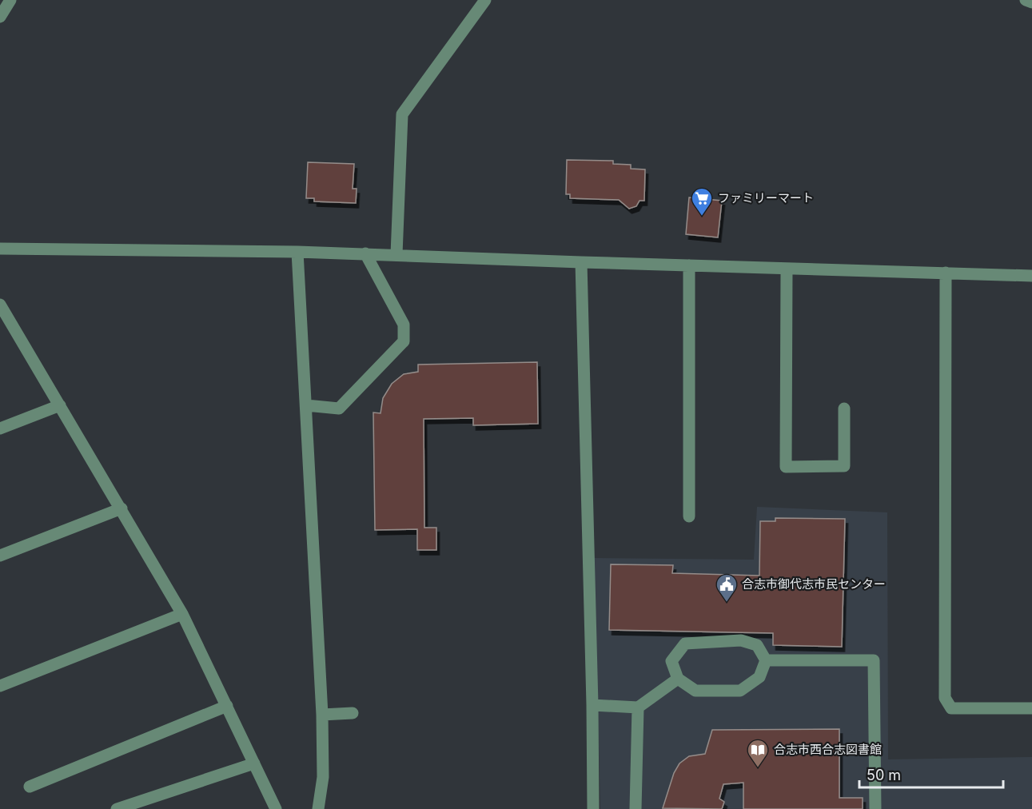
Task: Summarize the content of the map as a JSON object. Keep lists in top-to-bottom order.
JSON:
{
  "places": {
    "supermarket": ["ファミリーマート"],
    "public building": ["合志市御代志市民センター"],
    "library": ["合志市西合志図書館"]
  },
  "scale_bar": "50 m"
}
